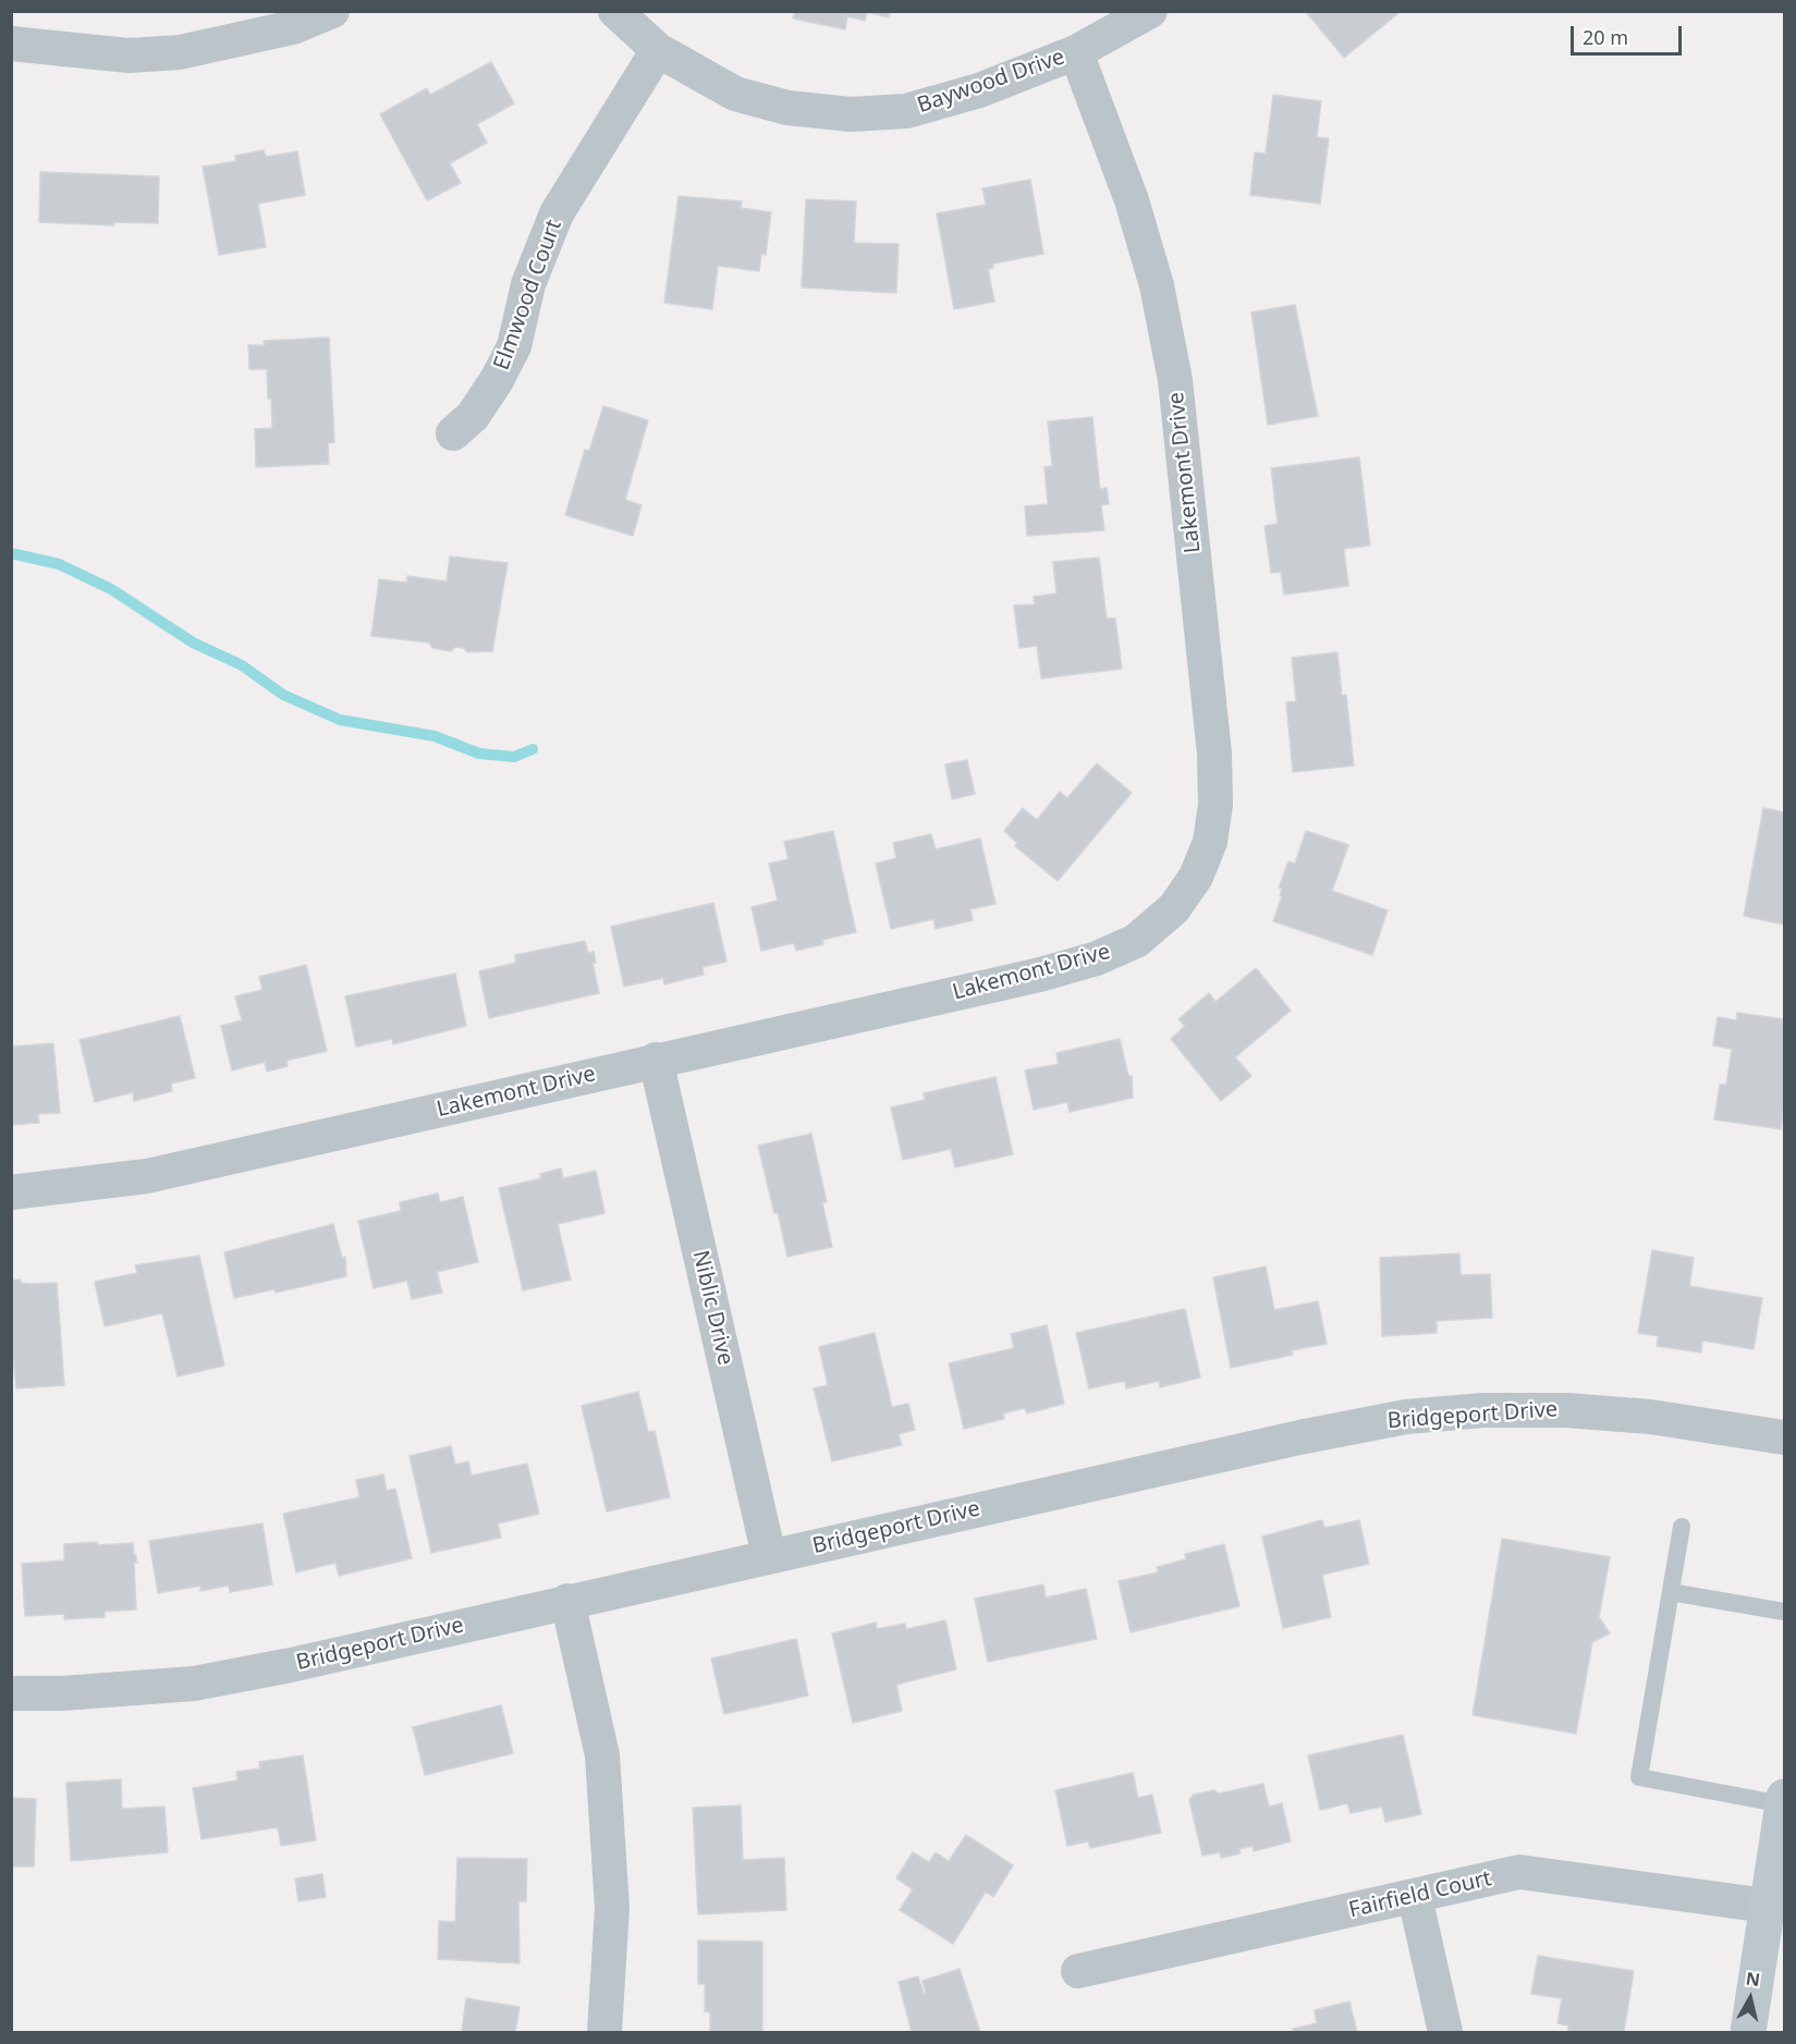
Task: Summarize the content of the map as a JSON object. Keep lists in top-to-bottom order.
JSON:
{
  "streets": {
    "street": [
      "Baywood Drive",
      "Elmwood Court",
      "Lakemont Drive",
      "Niblic Drive",
      "Bridgeport Drive",
      "Fairfield Court"
    ]
  },
  "crossings": [
    ["Baywood Drive", "Elmwood Court"],
    ["Baywood Drive", "Lakemont Drive"],
    ["Lakemont Drive", "Niblic Drive"],
    ["Niblic Drive", "Bridgeport Drive"]
  ],
  "scale_bar": "20 m",
  "north": "top"
}
